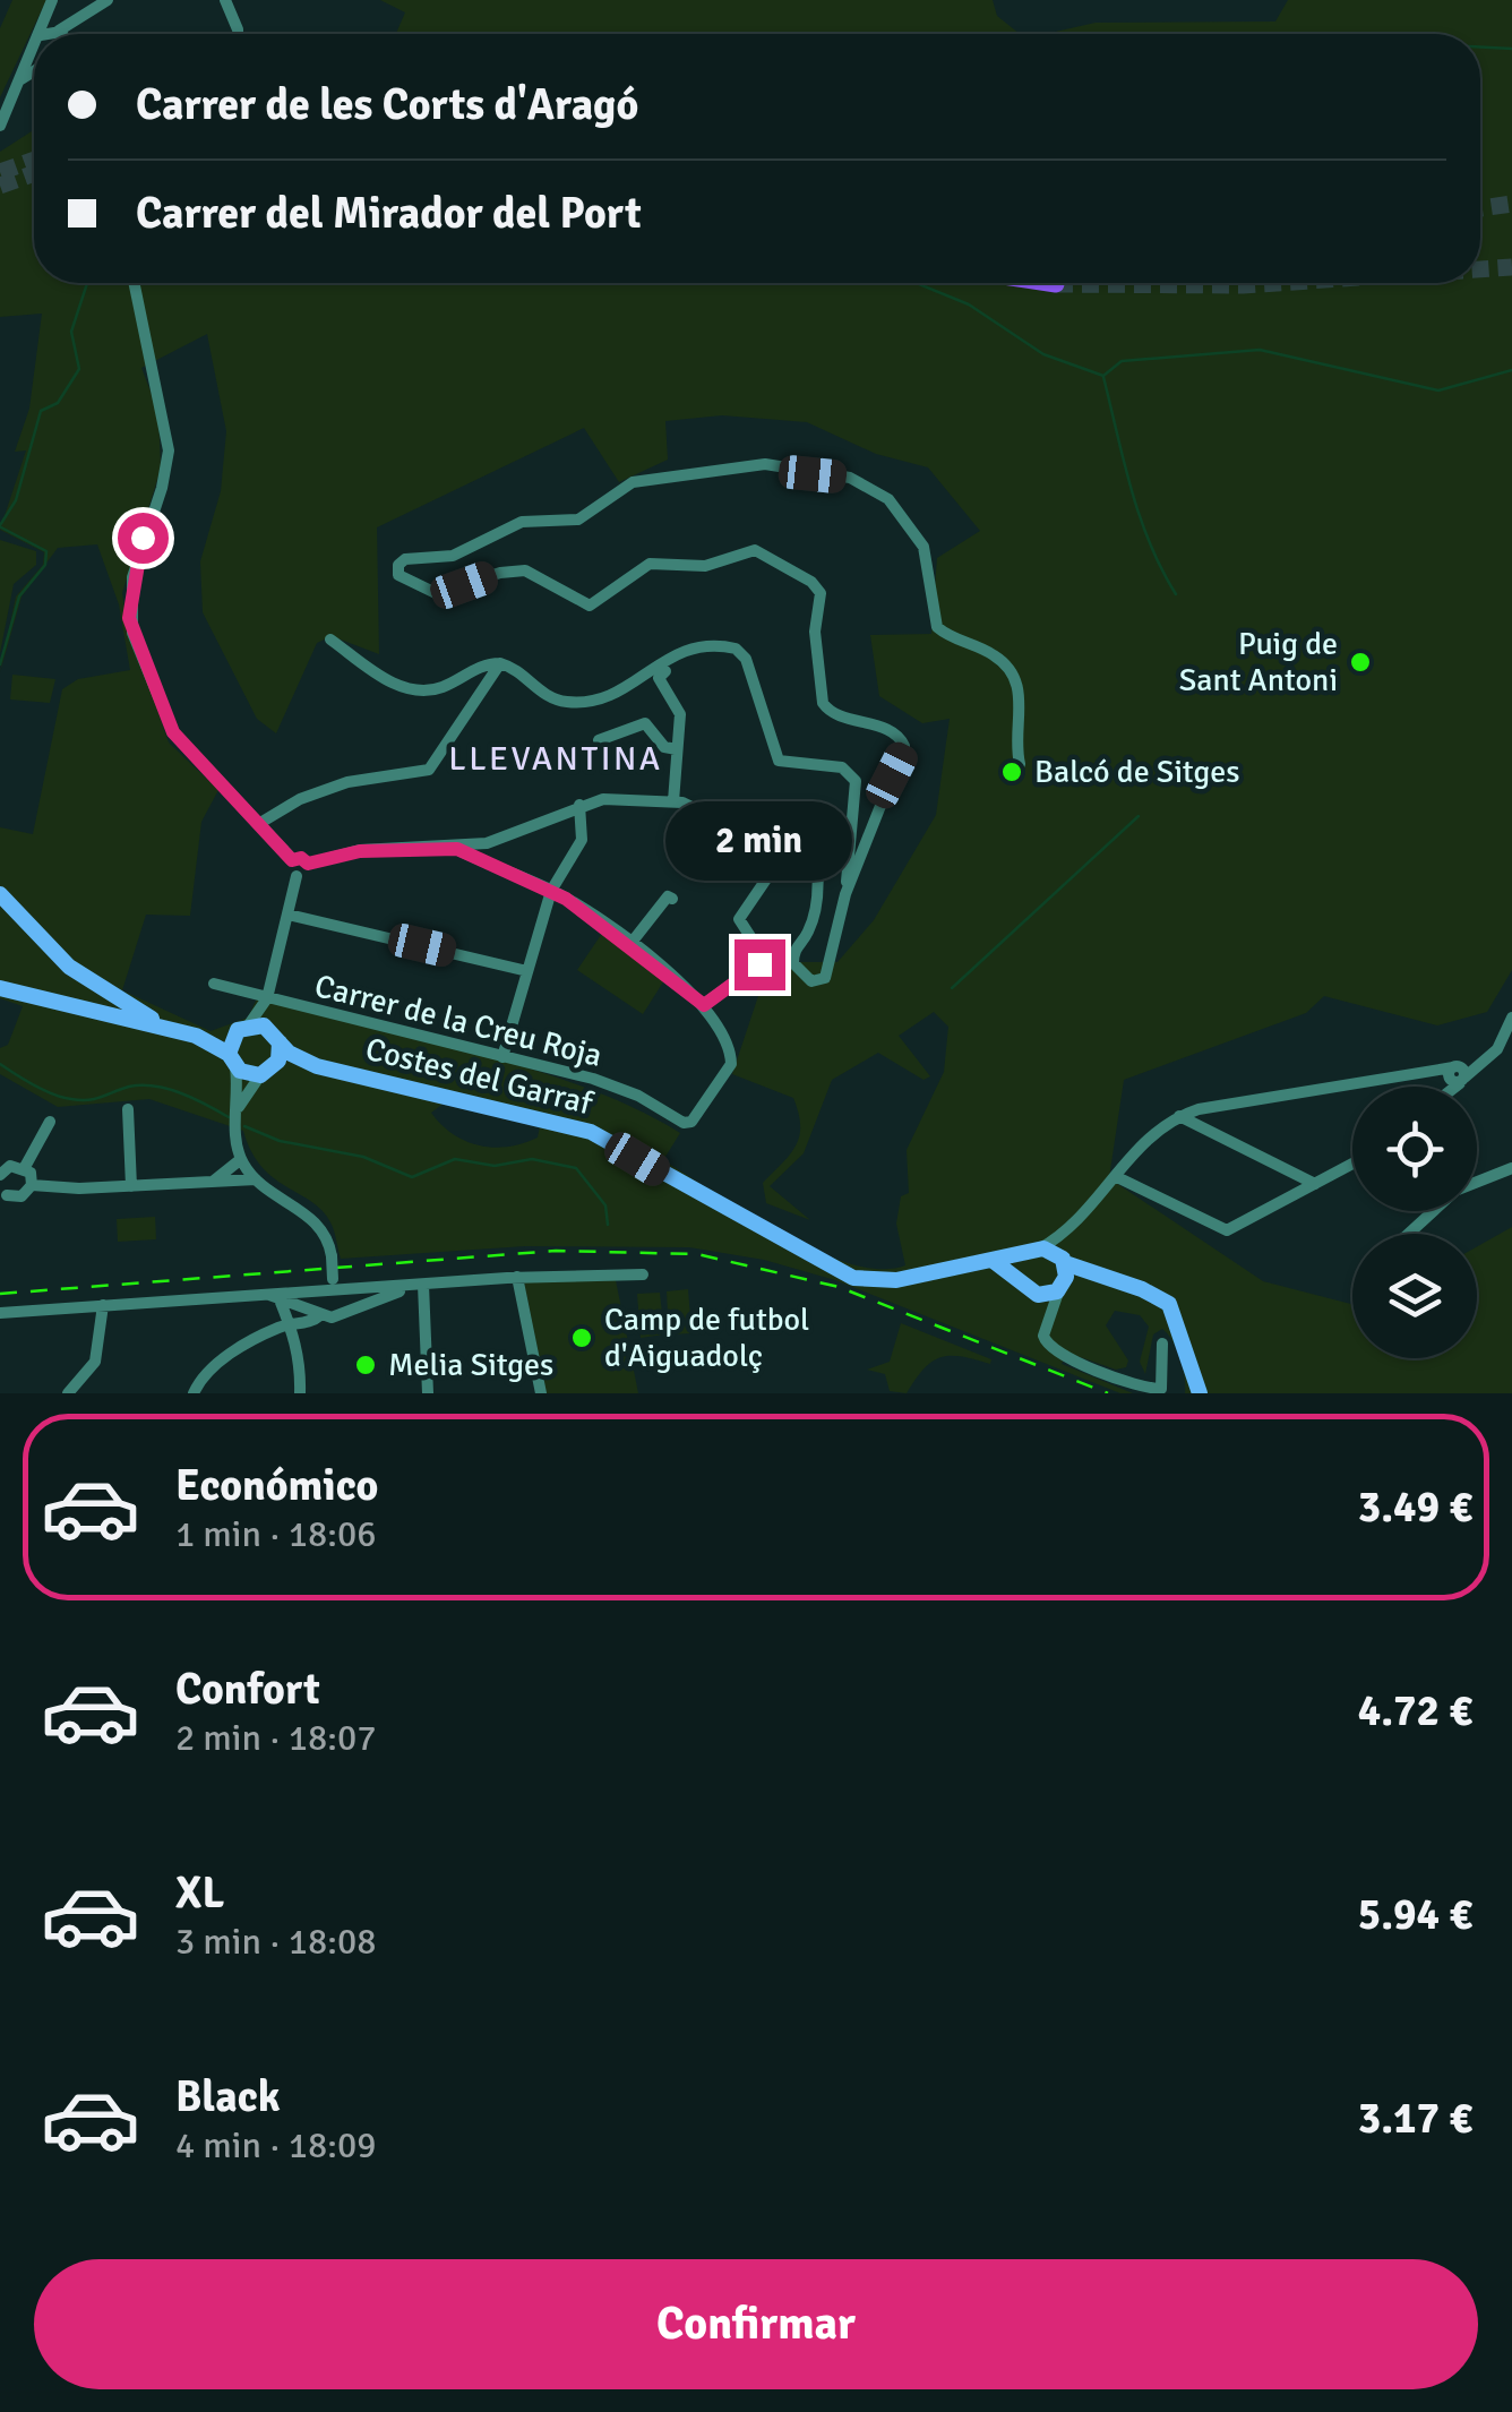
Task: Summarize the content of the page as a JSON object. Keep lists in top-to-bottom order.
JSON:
{
  "streets": {
    "main road": ["Costes del Garraf"],
    "street": ["Carrer de la Creu Roja"]
  },
  "districts": ["LLEVANTINA"],
  "places": [
    "Puig de Sant Antoni",
    "Balcó de Sitges",
    "Camp de futbol d'Aiguadolç",
    "Melia Sitges"
  ],
  "page": {
    "banner": ["Carrer de les Corts d'Aragó", "Carrer del Mirador del Port"],
    "bubble": "2 min",
    "list": [
      {
        "name": "Económico",
        "note": "1 min · 18:06",
        "value": "3.49 €"
      },
      {
        "name": "Confort",
        "note": "2 min · 18:07",
        "value": "4.72 €"
      },
      {
        "name": "XL",
        "note": "3 min · 18:08",
        "value": "5.94 €"
      },
      {
        "name": "Black",
        "note": "4 min · 18:09",
        "value": "3.17 €"
      }
    ],
    "buttons": "Confirmar"
  }
}
